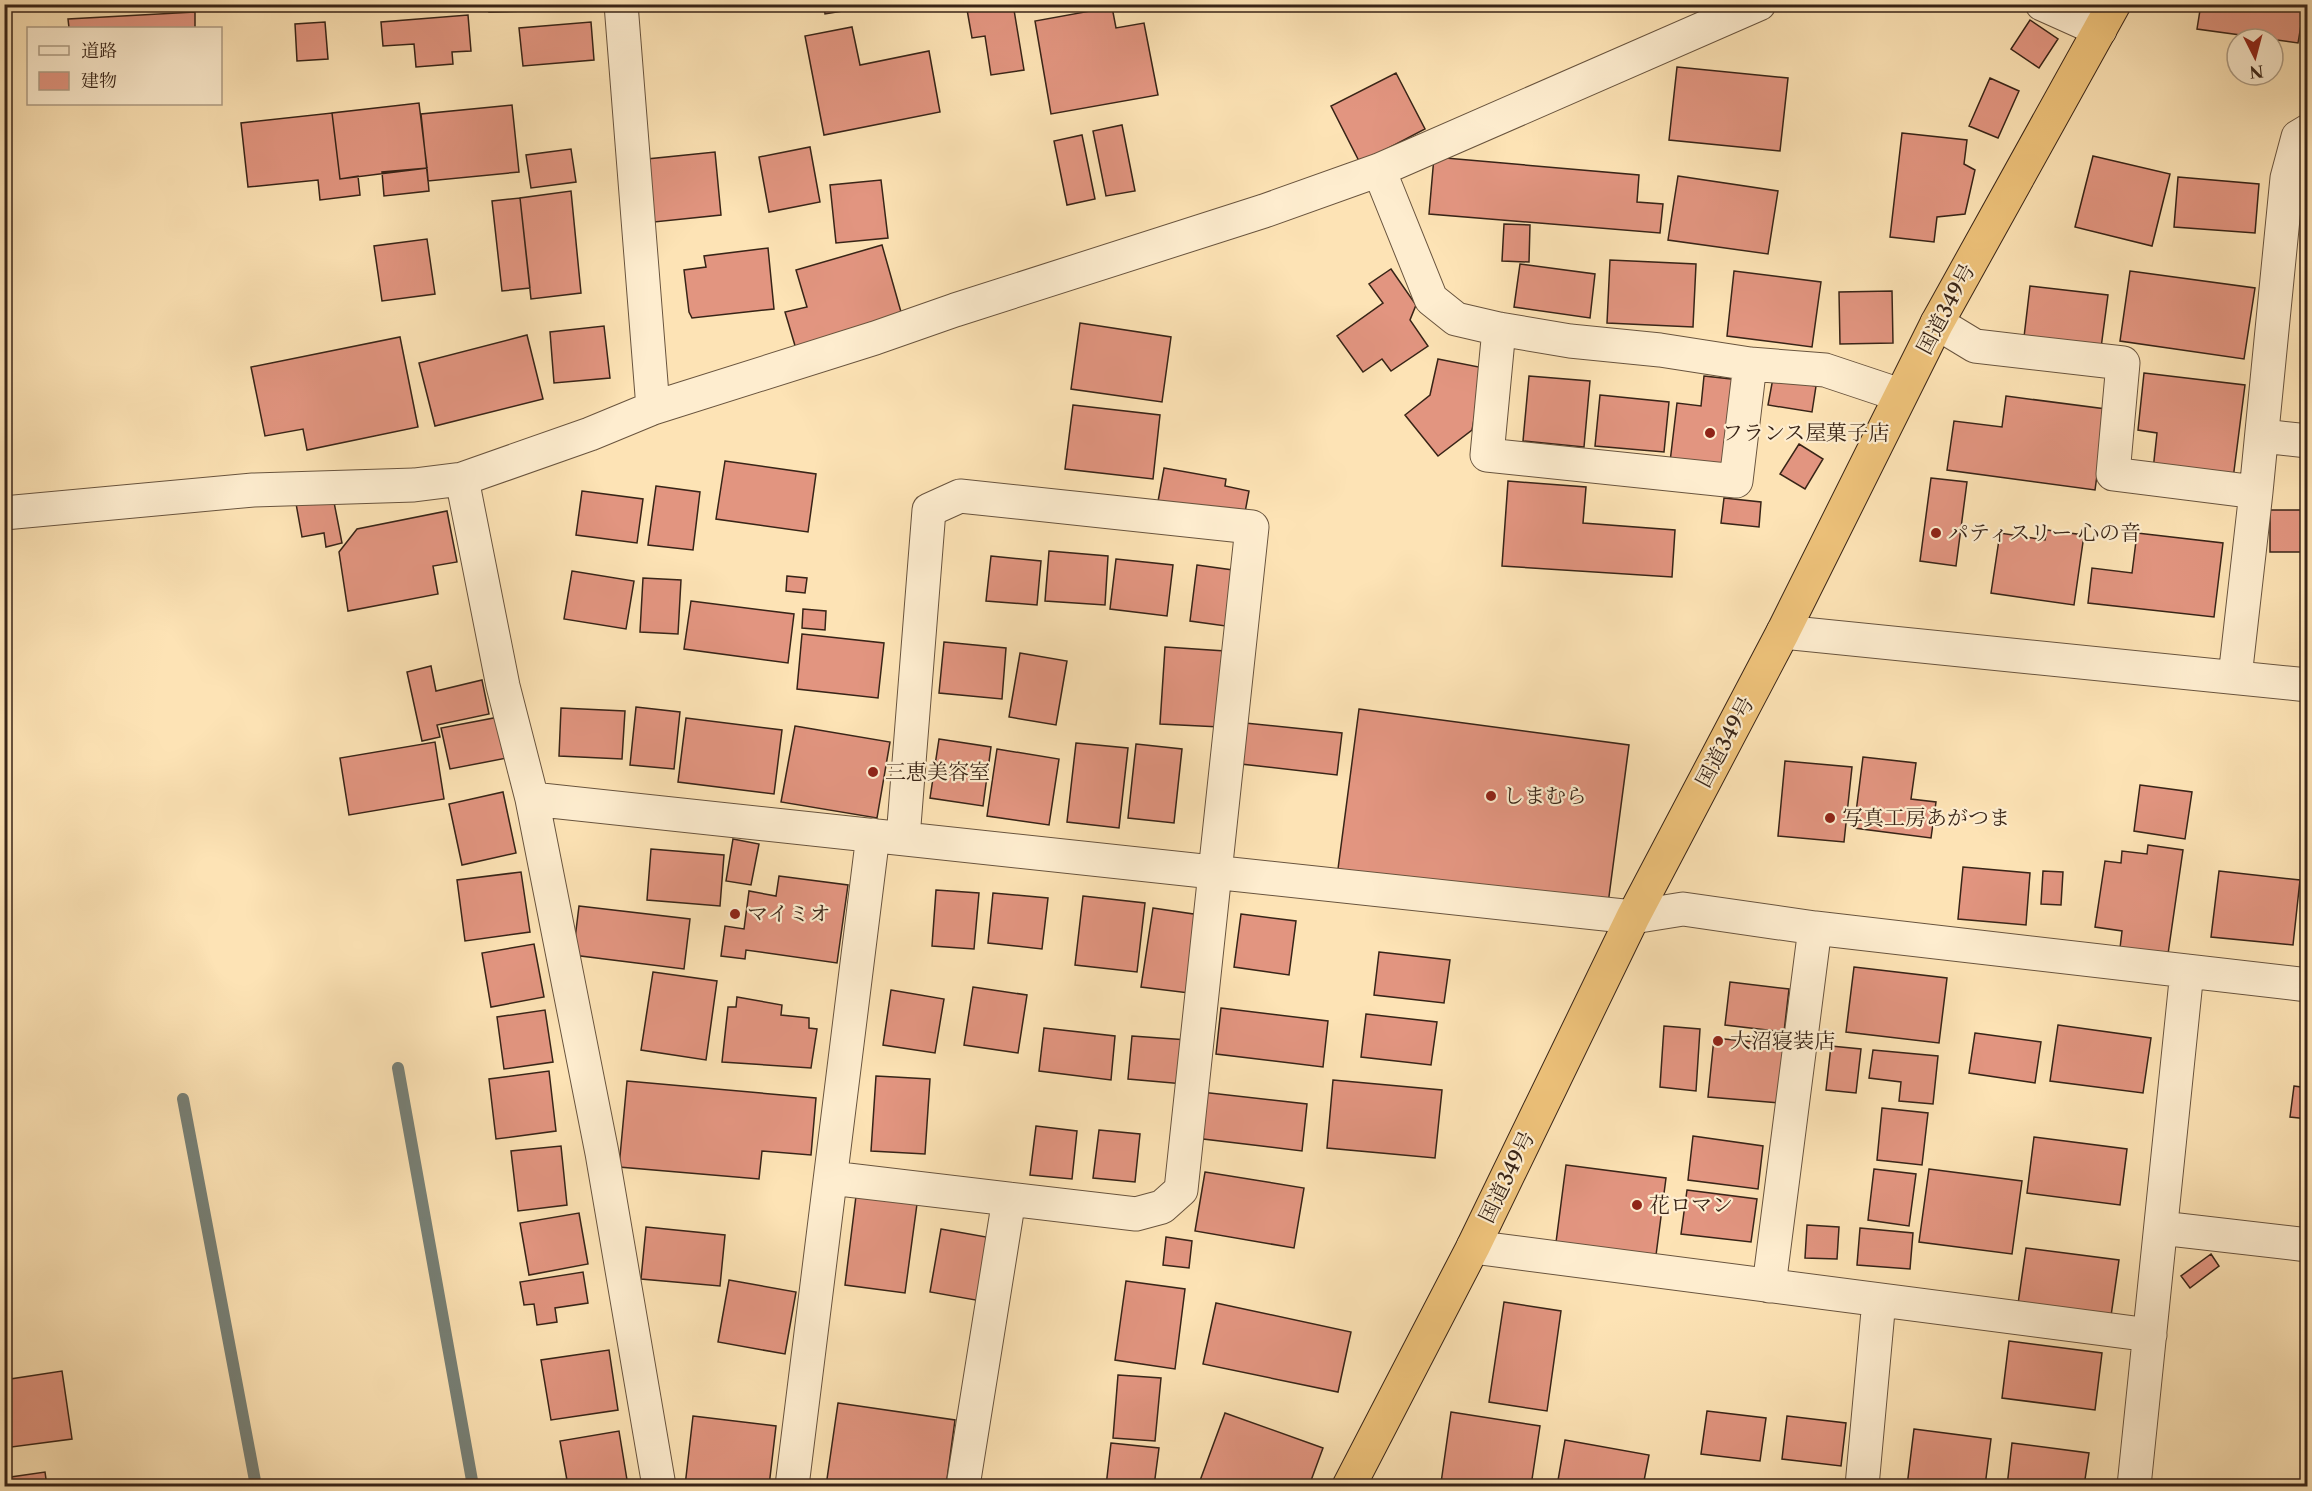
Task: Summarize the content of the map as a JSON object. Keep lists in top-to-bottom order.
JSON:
{
  "streets": {
    "highway": ["国道349号"]
  },
  "places": [
    "フランス屋菓子店",
    "パティスリー 心の音",
    "三恵美容室",
    "しまむら",
    "写真工房あがつま",
    "マイミオ",
    "大沼寝装店",
    "花ロマン"
  ],
  "legend": ["道路", "建物"],
  "north": "bottom"
}
